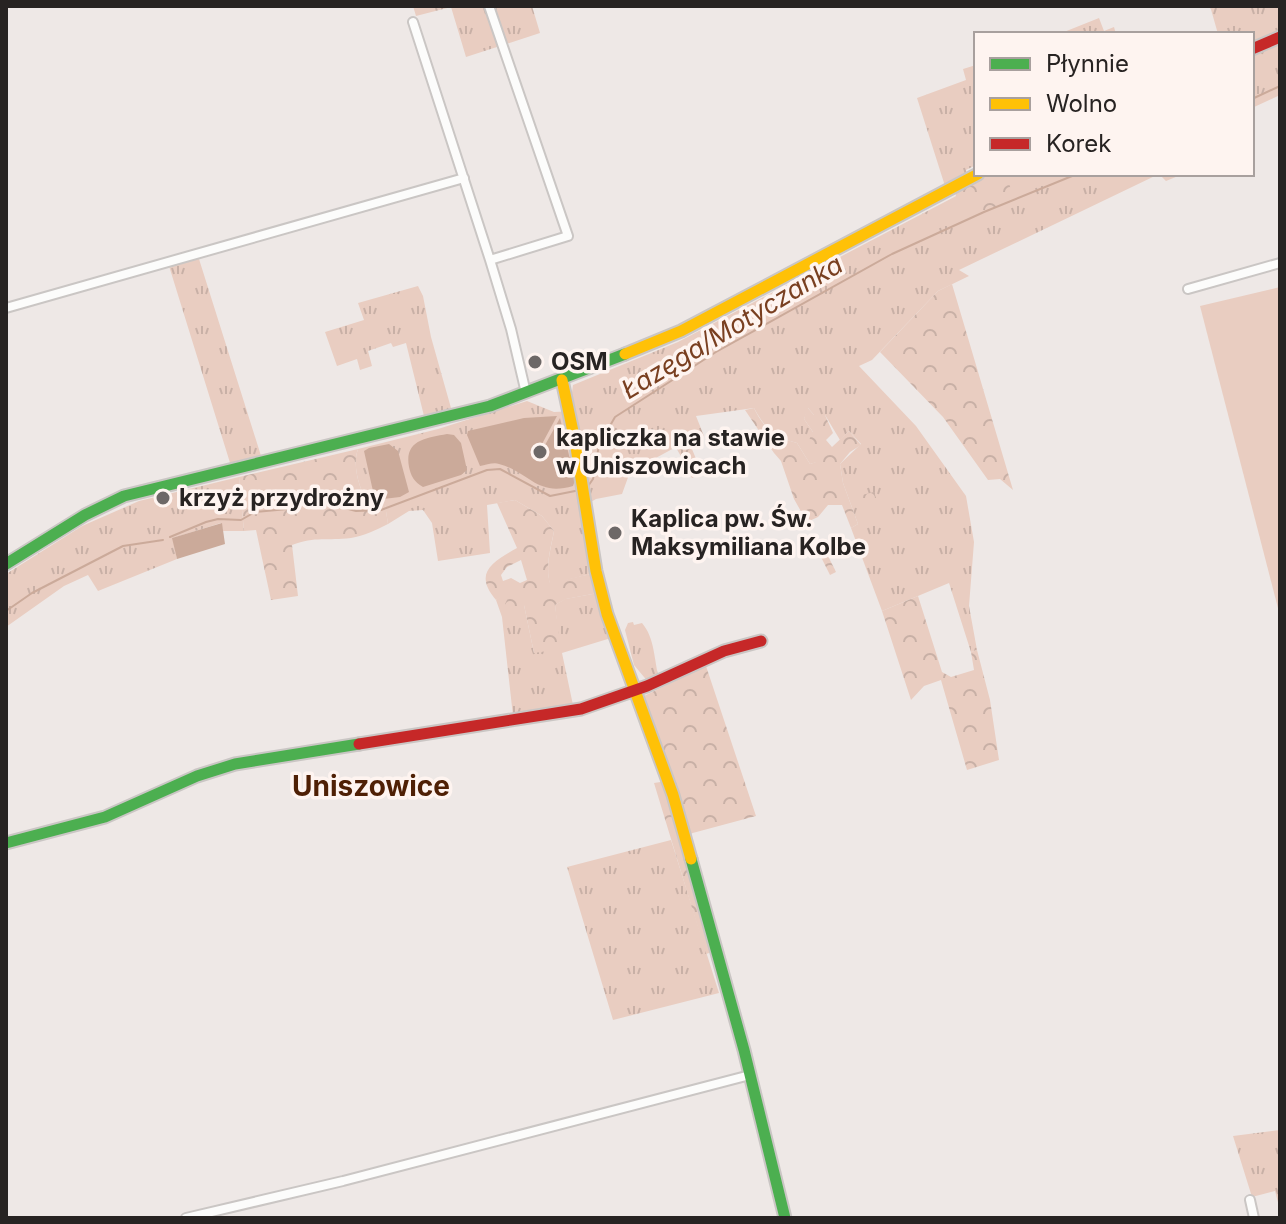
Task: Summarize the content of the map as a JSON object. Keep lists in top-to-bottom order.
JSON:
{
  "districts": ["Uniszowice"],
  "water": ["Łazęga/Motyczanka"],
  "places": [
    "OSM",
    "kapliczka na stawie w Uniszowicach",
    "krzyż przydrożny",
    "Kaplica pw. Św. Maksymiliana Kolbe"
  ],
  "legend": ["Płynnie", "Wolno", "Korek"]
}
